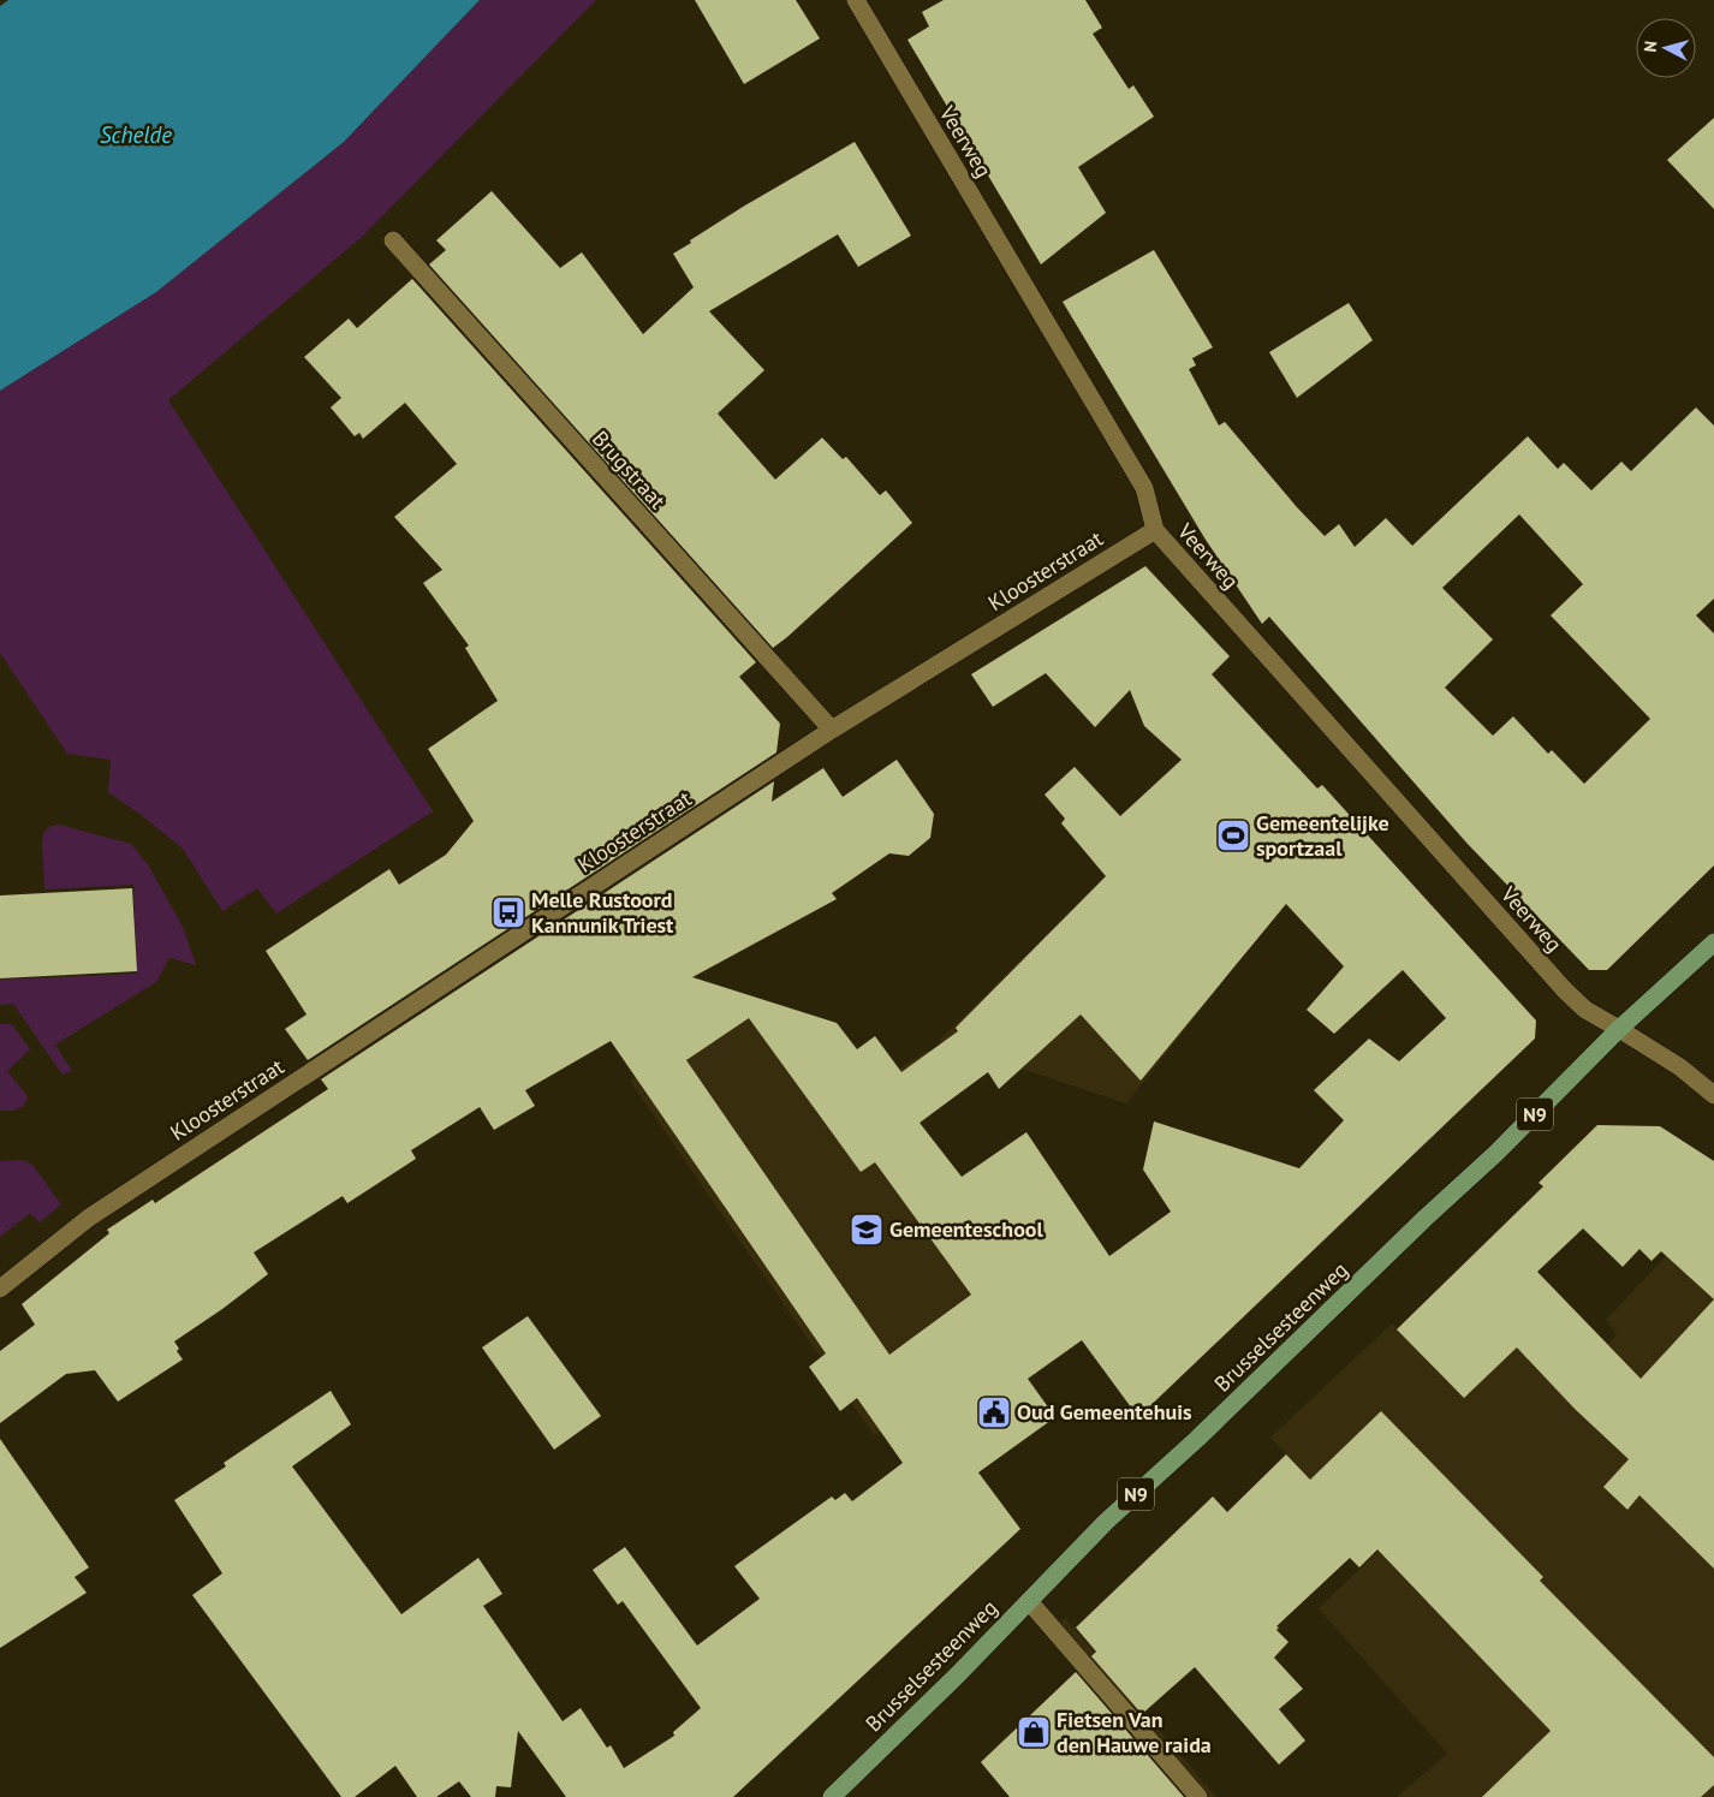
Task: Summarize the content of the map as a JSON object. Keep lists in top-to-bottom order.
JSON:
{
  "streets": {
    "main road": ["N9", "Brusselsesteenweg"],
    "street": ["Veerweg", "Brugstraat", "Kloosterstraat"]
  },
  "crossings": [
    ["Veerweg", "Kloosterstraat"],
    ["Veerweg", "Brusselsesteenweg"],
    ["Brugstraat", "Kloosterstraat"]
  ],
  "water": ["Schelde"],
  "places": {
    "sports": ["Gemeentelijke sportzaal"],
    "bus stop": ["Melle Rustoord Kannunik Triest"],
    "school or university": ["Gemeenteschool"],
    "public building": ["Oud Gemeentehuis"],
    "shop": ["Fietsen Van den Hauwe raida"]
  },
  "north": "left"
}
